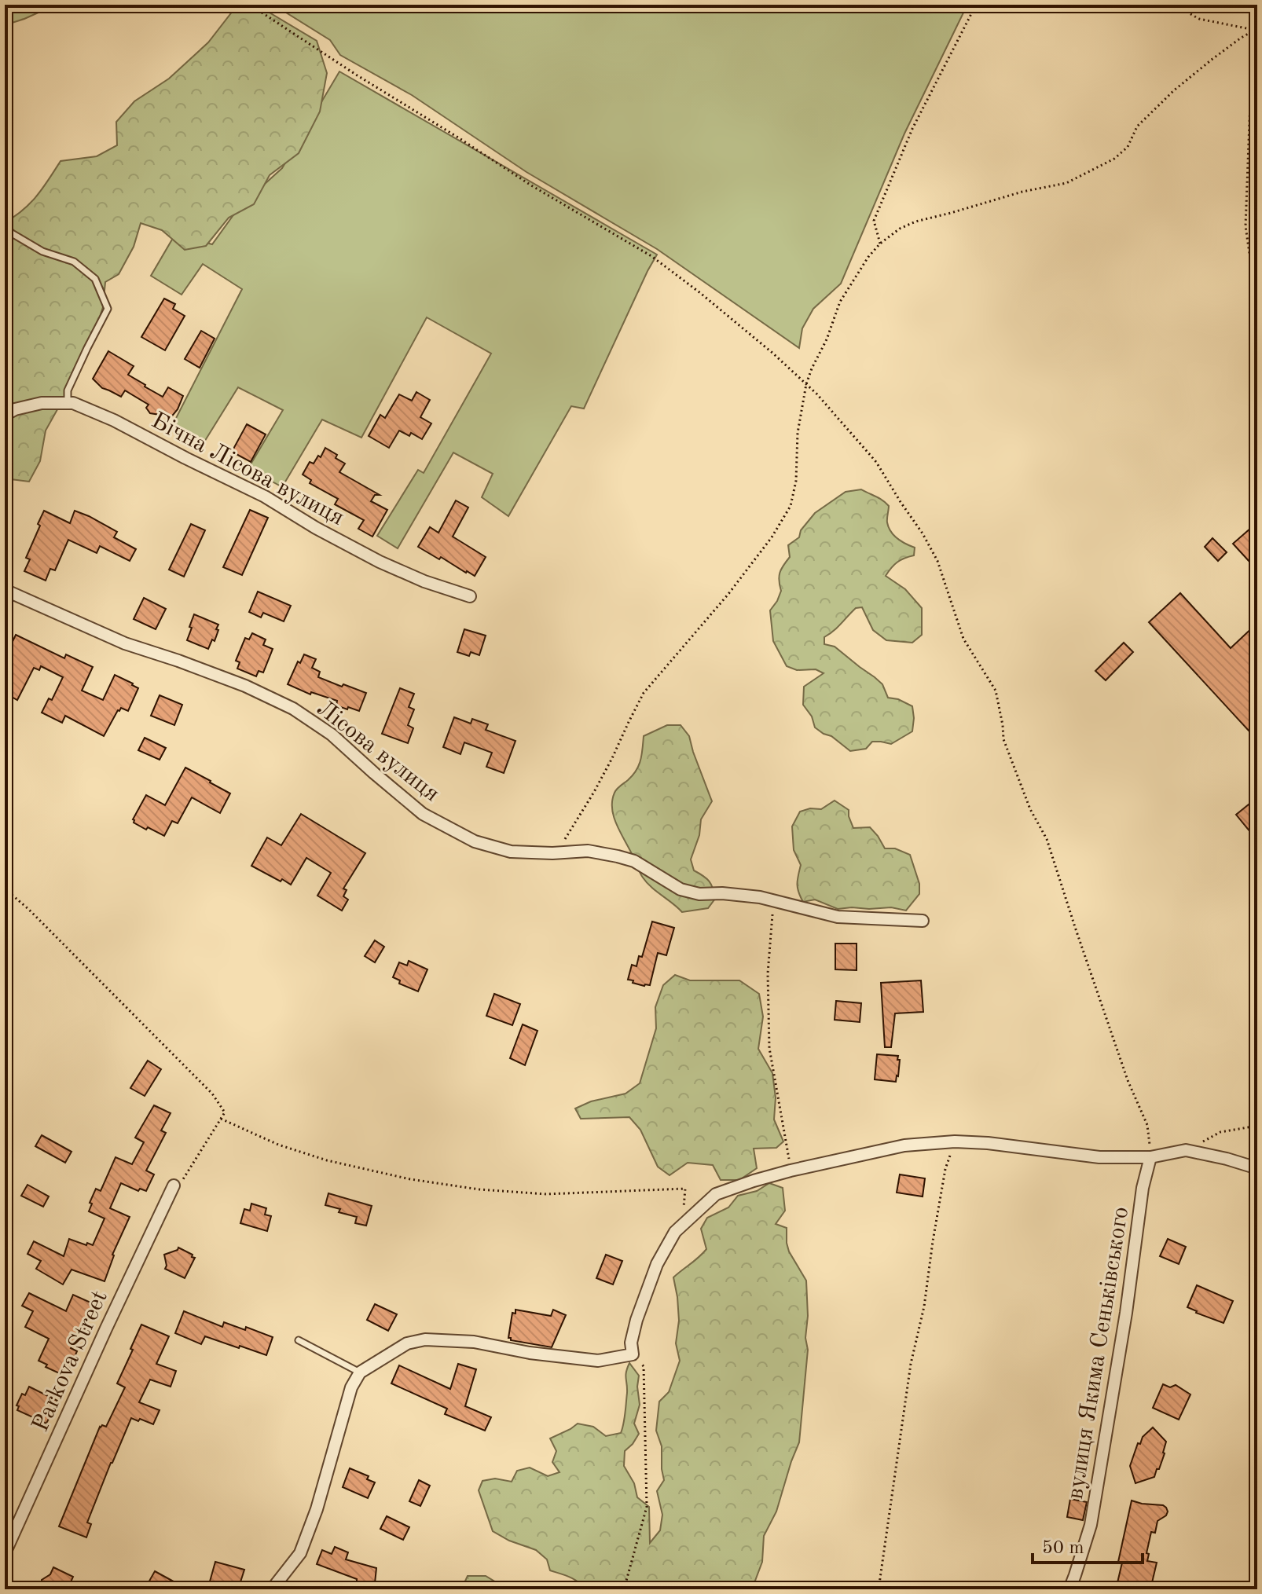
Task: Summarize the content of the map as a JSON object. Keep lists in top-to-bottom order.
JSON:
{
  "streets": {
    "street": [
      "Бічна Лісова вулиця",
      "Лісова вулиця",
      "вулиця Якима Сеньківського",
      "Parkova Street"
    ]
  },
  "scale_bar": "50 m"
}
